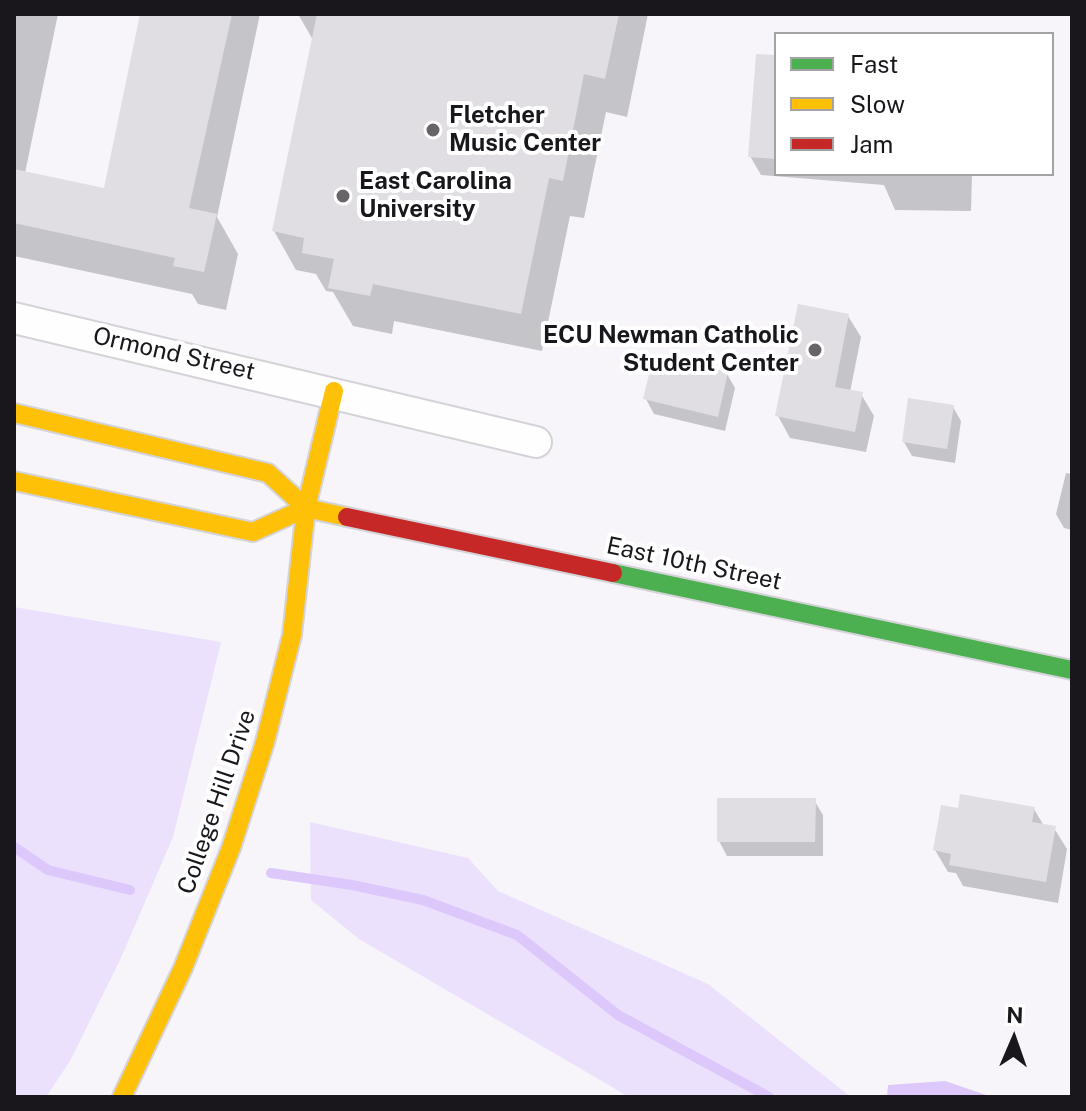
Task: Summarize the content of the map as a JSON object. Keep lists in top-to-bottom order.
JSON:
{
  "streets": {
    "main road": ["East 10th Street", "College Hill Drive"],
    "street": ["Ormond Street"]
  },
  "crossings": [
    ["East 10th Street", "College Hill Drive"]
  ],
  "places": ["Fletcher Music Center", "East Carolina University", "ECU Newman Catholic Student Center"],
  "legend": ["Fast", "Slow", "Jam"],
  "north": "top"
}
